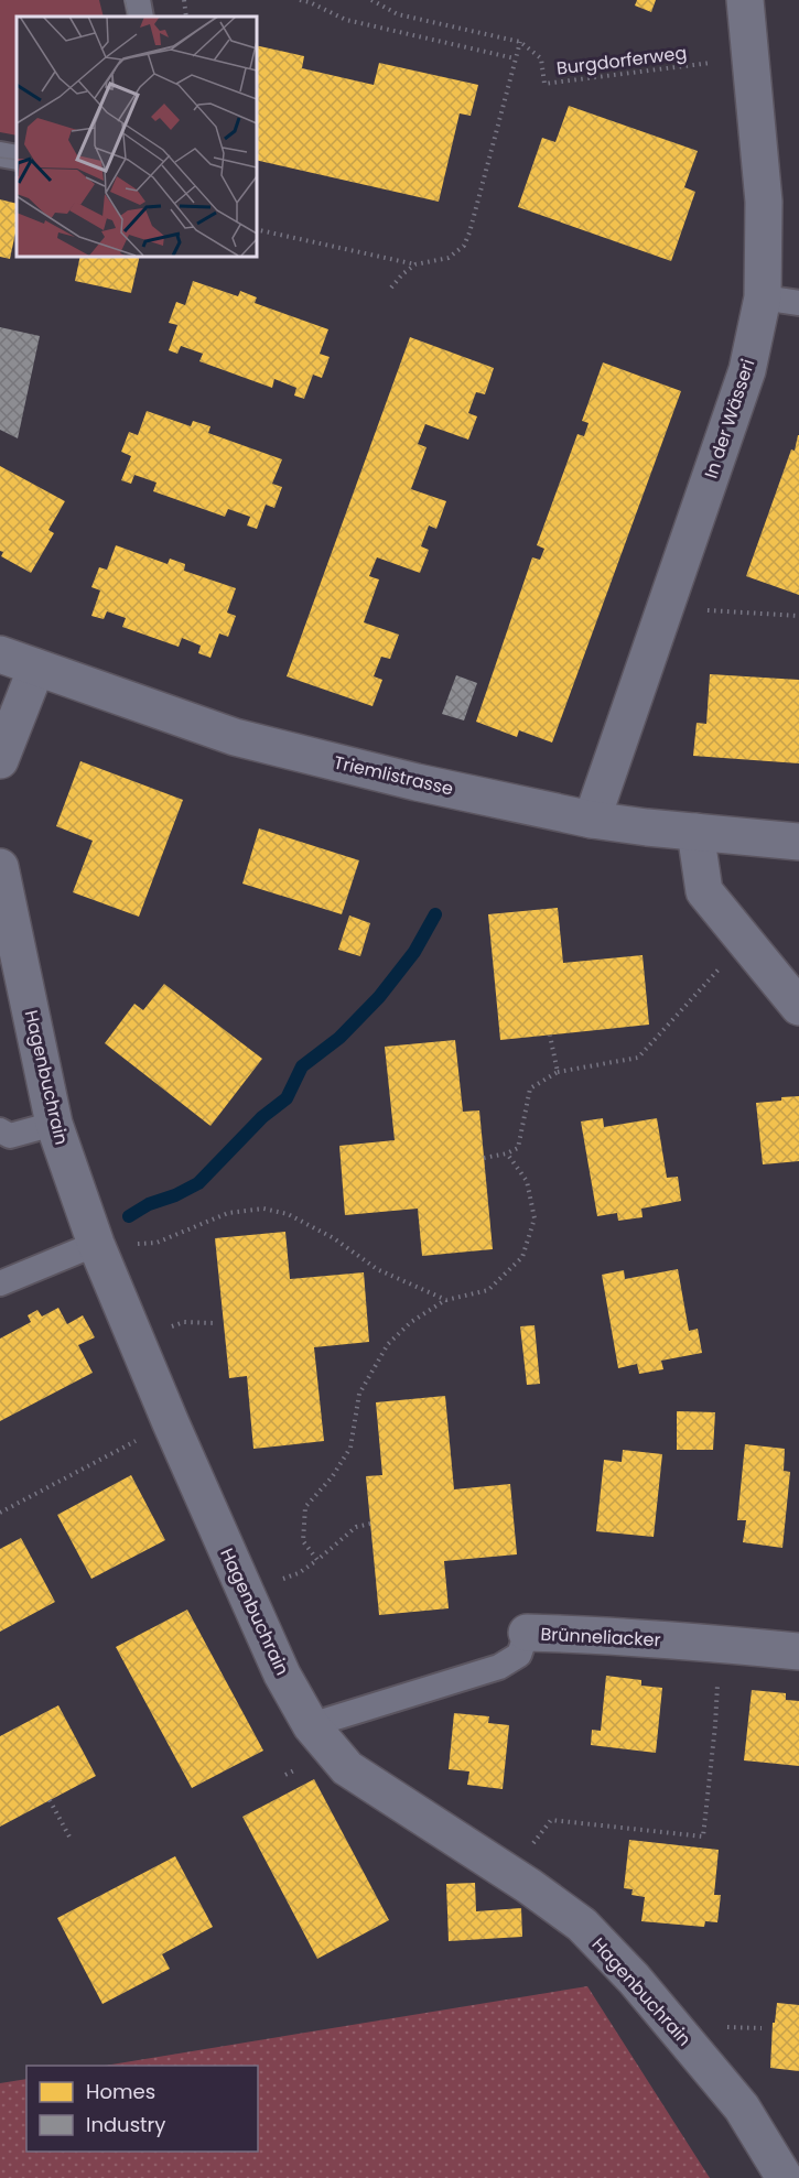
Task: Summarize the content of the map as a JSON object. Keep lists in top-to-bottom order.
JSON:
{
  "streets": {
    "street": [
      "In der Wässeri",
      "Triemlistrasse",
      "Hagenbuchrain",
      "Brünneliacker"
    ],
    "path": ["Burgdorferweg"]
  },
  "crossings": [
    ["Burgdorferweg", "In der Wässeri"],
    ["In der Wässeri", "Triemlistrasse"],
    ["Hagenbuchrain", "Brünneliacker"]
  ],
  "legend": ["Homes", "Industry"]
}
